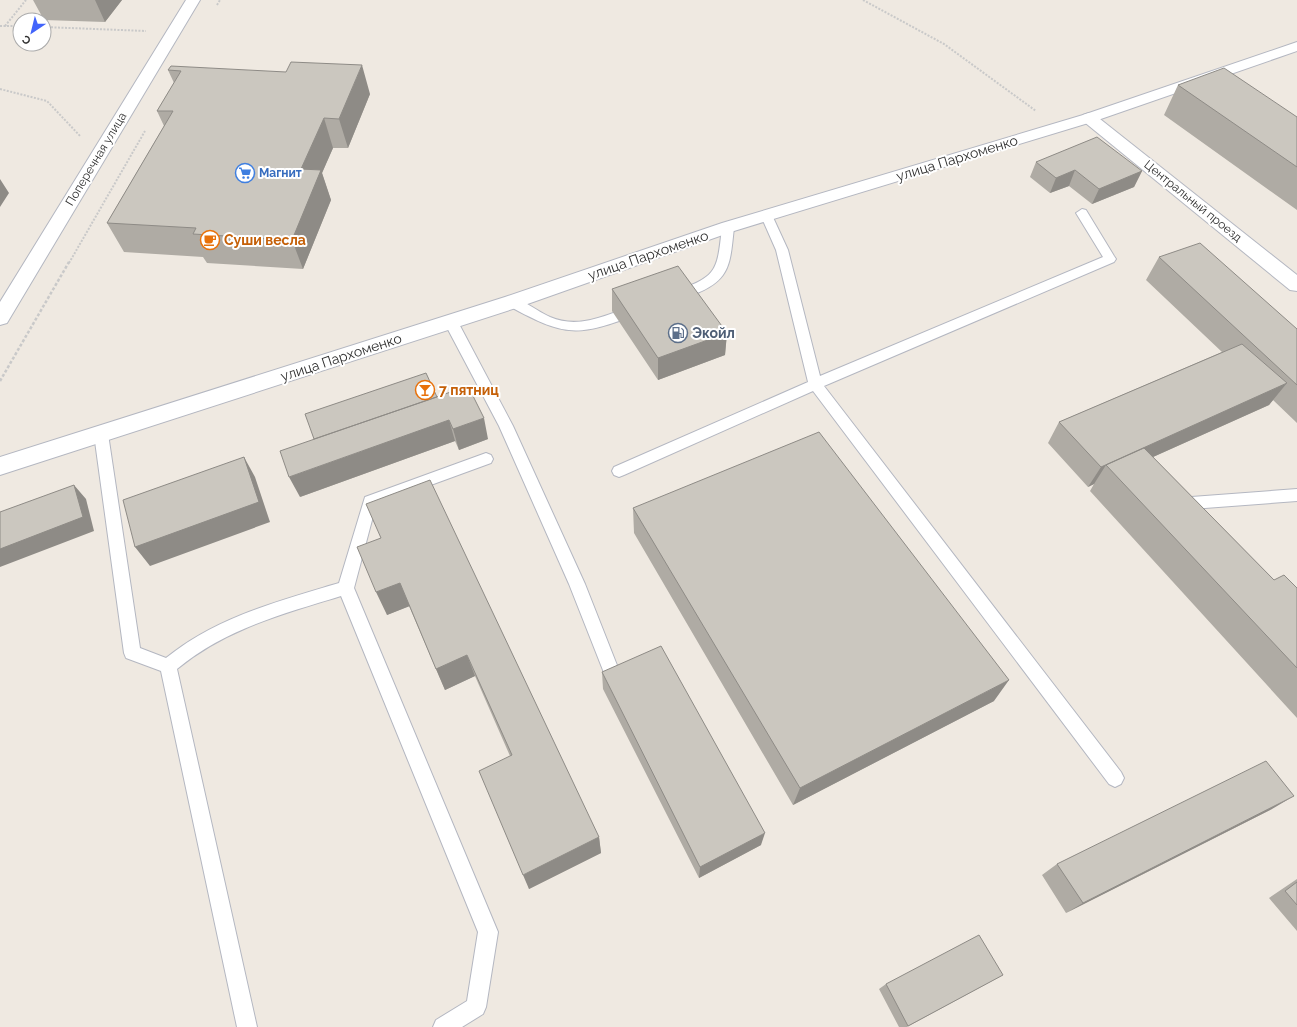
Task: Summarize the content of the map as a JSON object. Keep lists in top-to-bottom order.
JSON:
{
  "streets": {
    "street": ["улица Пархоменко", "Поперечная улица", "Центральный проезд"]
  },
  "crossings": [
    ["улица Пархоменко", "Центральный проезд"]
  ],
  "places": {
    "supermarket": ["Магнит"],
    "cafe": ["Суши весла"],
    "fuel station": ["Экойл"],
    "bar": ["7 пятниц"]
  },
  "north": "bottom left"
}
